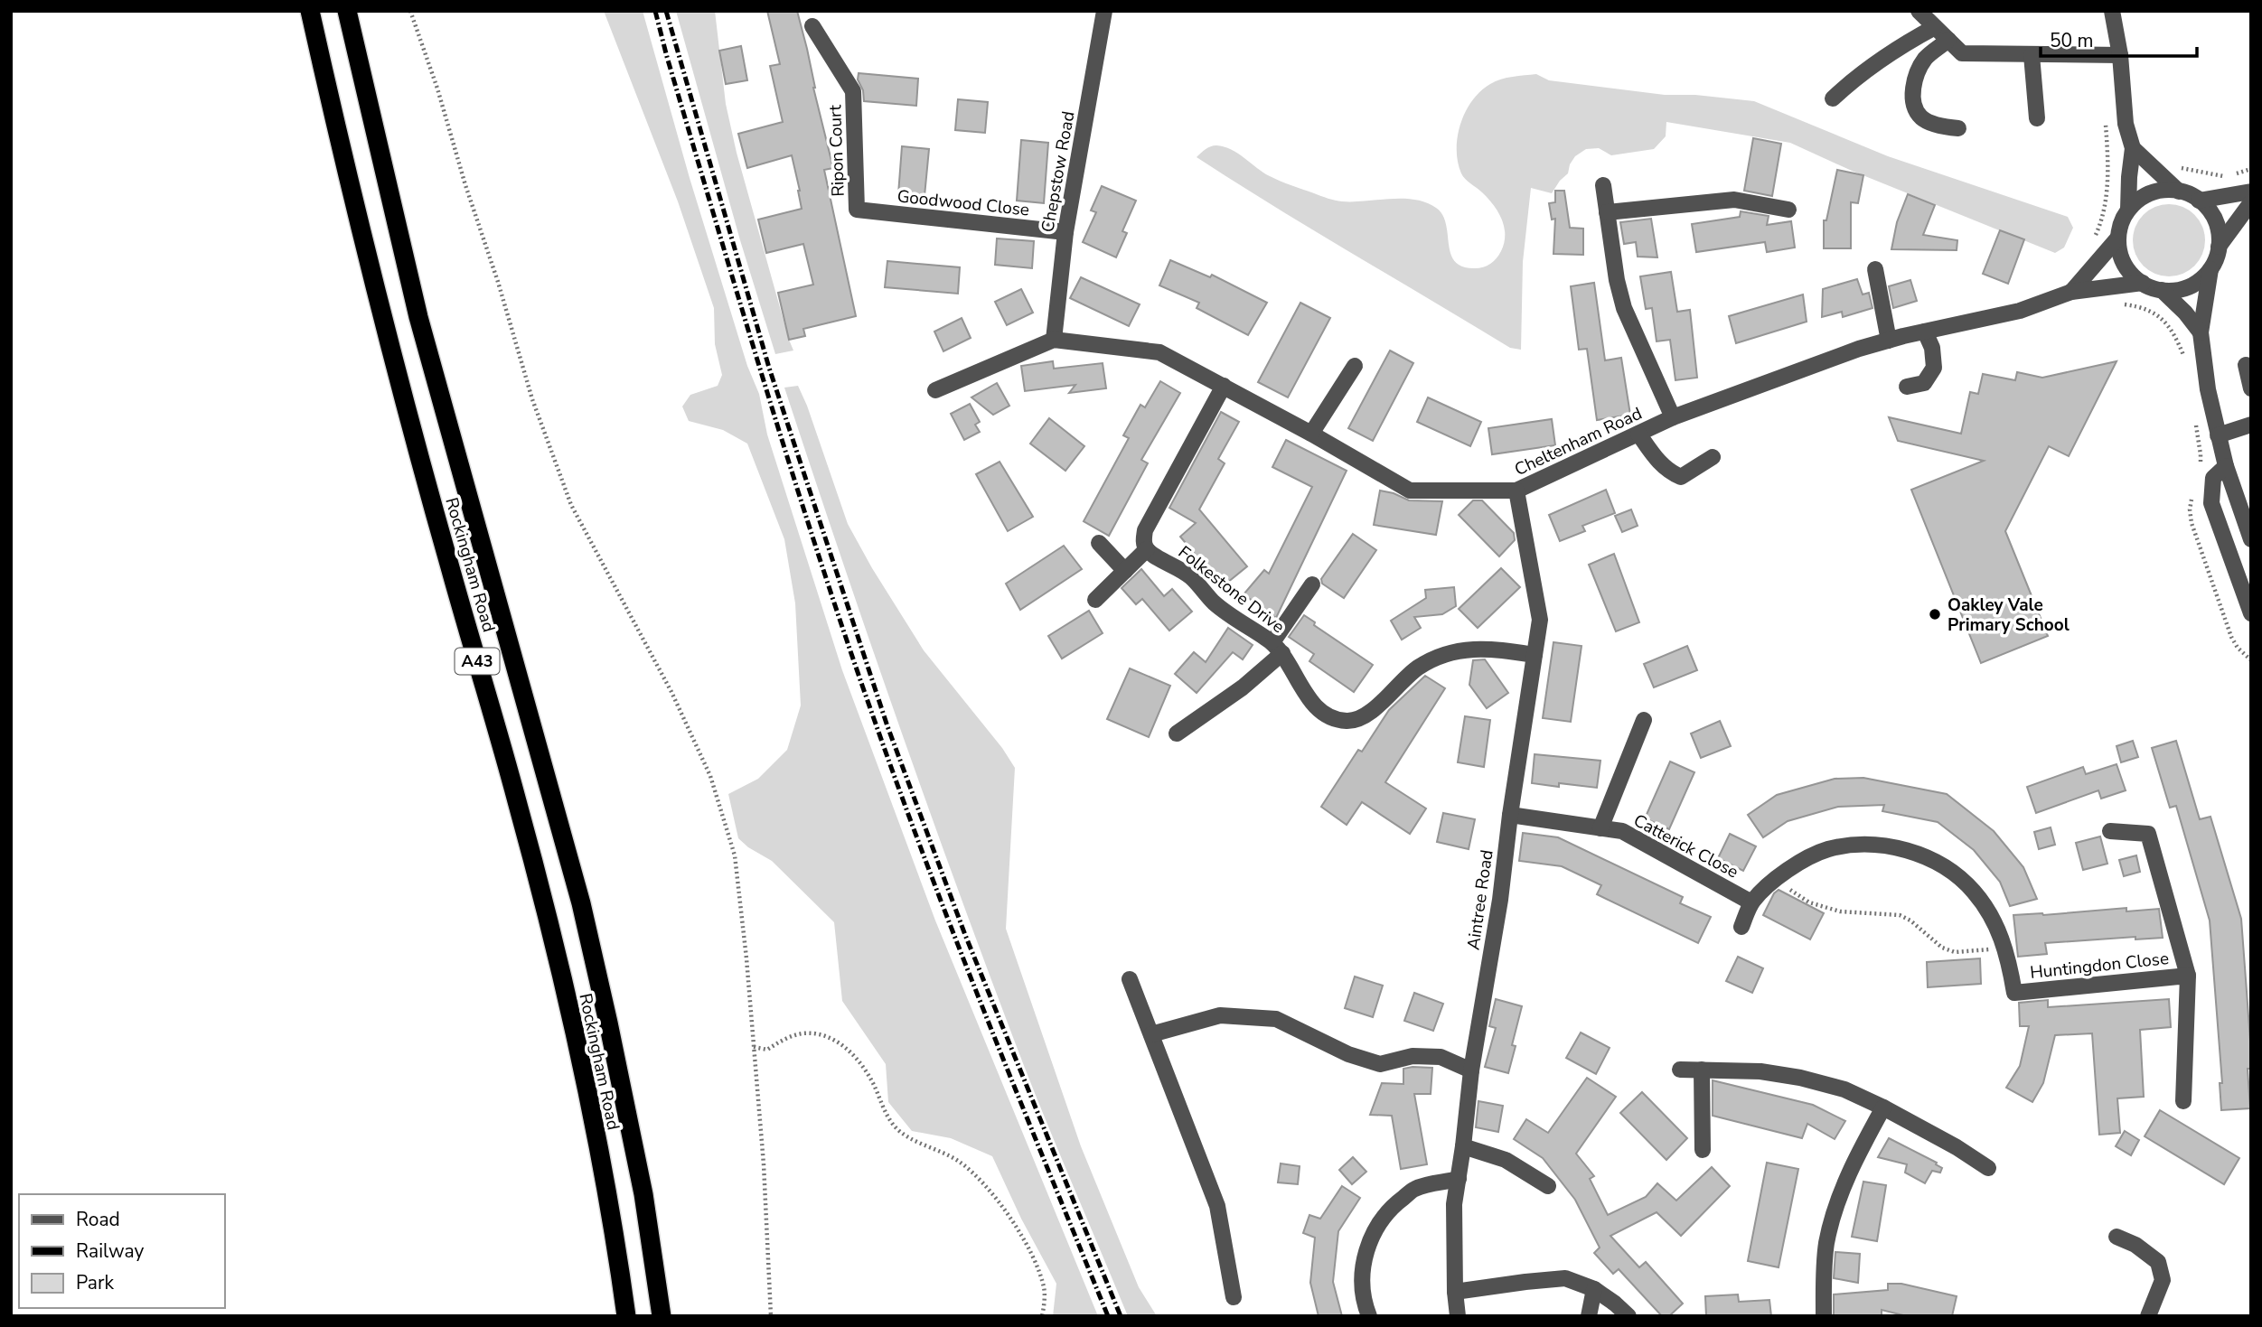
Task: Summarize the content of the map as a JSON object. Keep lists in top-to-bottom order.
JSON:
{
  "streets": {
    "highway": ["Rockingham Road", "A43"],
    "street": [
      "Ripon Court",
      "Chepstow Road",
      "Goodwood Close",
      "Cheltenham Road",
      "Folkestone Drive",
      "Catterick Close",
      "Aintree Road",
      "Huntingdon Close"
    ]
  },
  "crossings": [
    ["Ripon Court", "Goodwood Close"],
    ["Chepstow Road", "Goodwood Close"],
    ["Chepstow Road", "Cheltenham Road"],
    ["Cheltenham Road", "Aintree Road"],
    ["Folkestone Drive", "Aintree Road"],
    ["Catterick Close", "Aintree Road"]
  ],
  "places": ["Oakley Vale Primary School"],
  "legend": ["Road", "Railway", "Park"],
  "scale_bar": "50 m"
}
